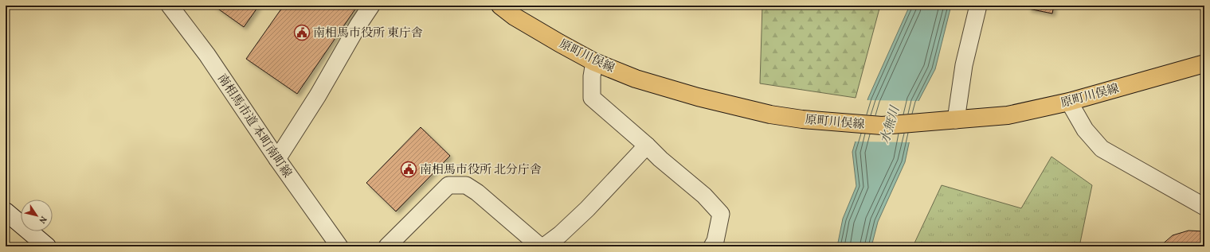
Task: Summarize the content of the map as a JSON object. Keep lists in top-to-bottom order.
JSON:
{
  "streets": {
    "main road": ["原町川俣線"],
    "street": ["南相馬市道 本町南町線"]
  },
  "water": ["水無川"],
  "places": {
    "public building": ["南相馬市役所 東庁舎", "南相馬市役所 北分庁舎"]
  },
  "north": "bottom right"
}
